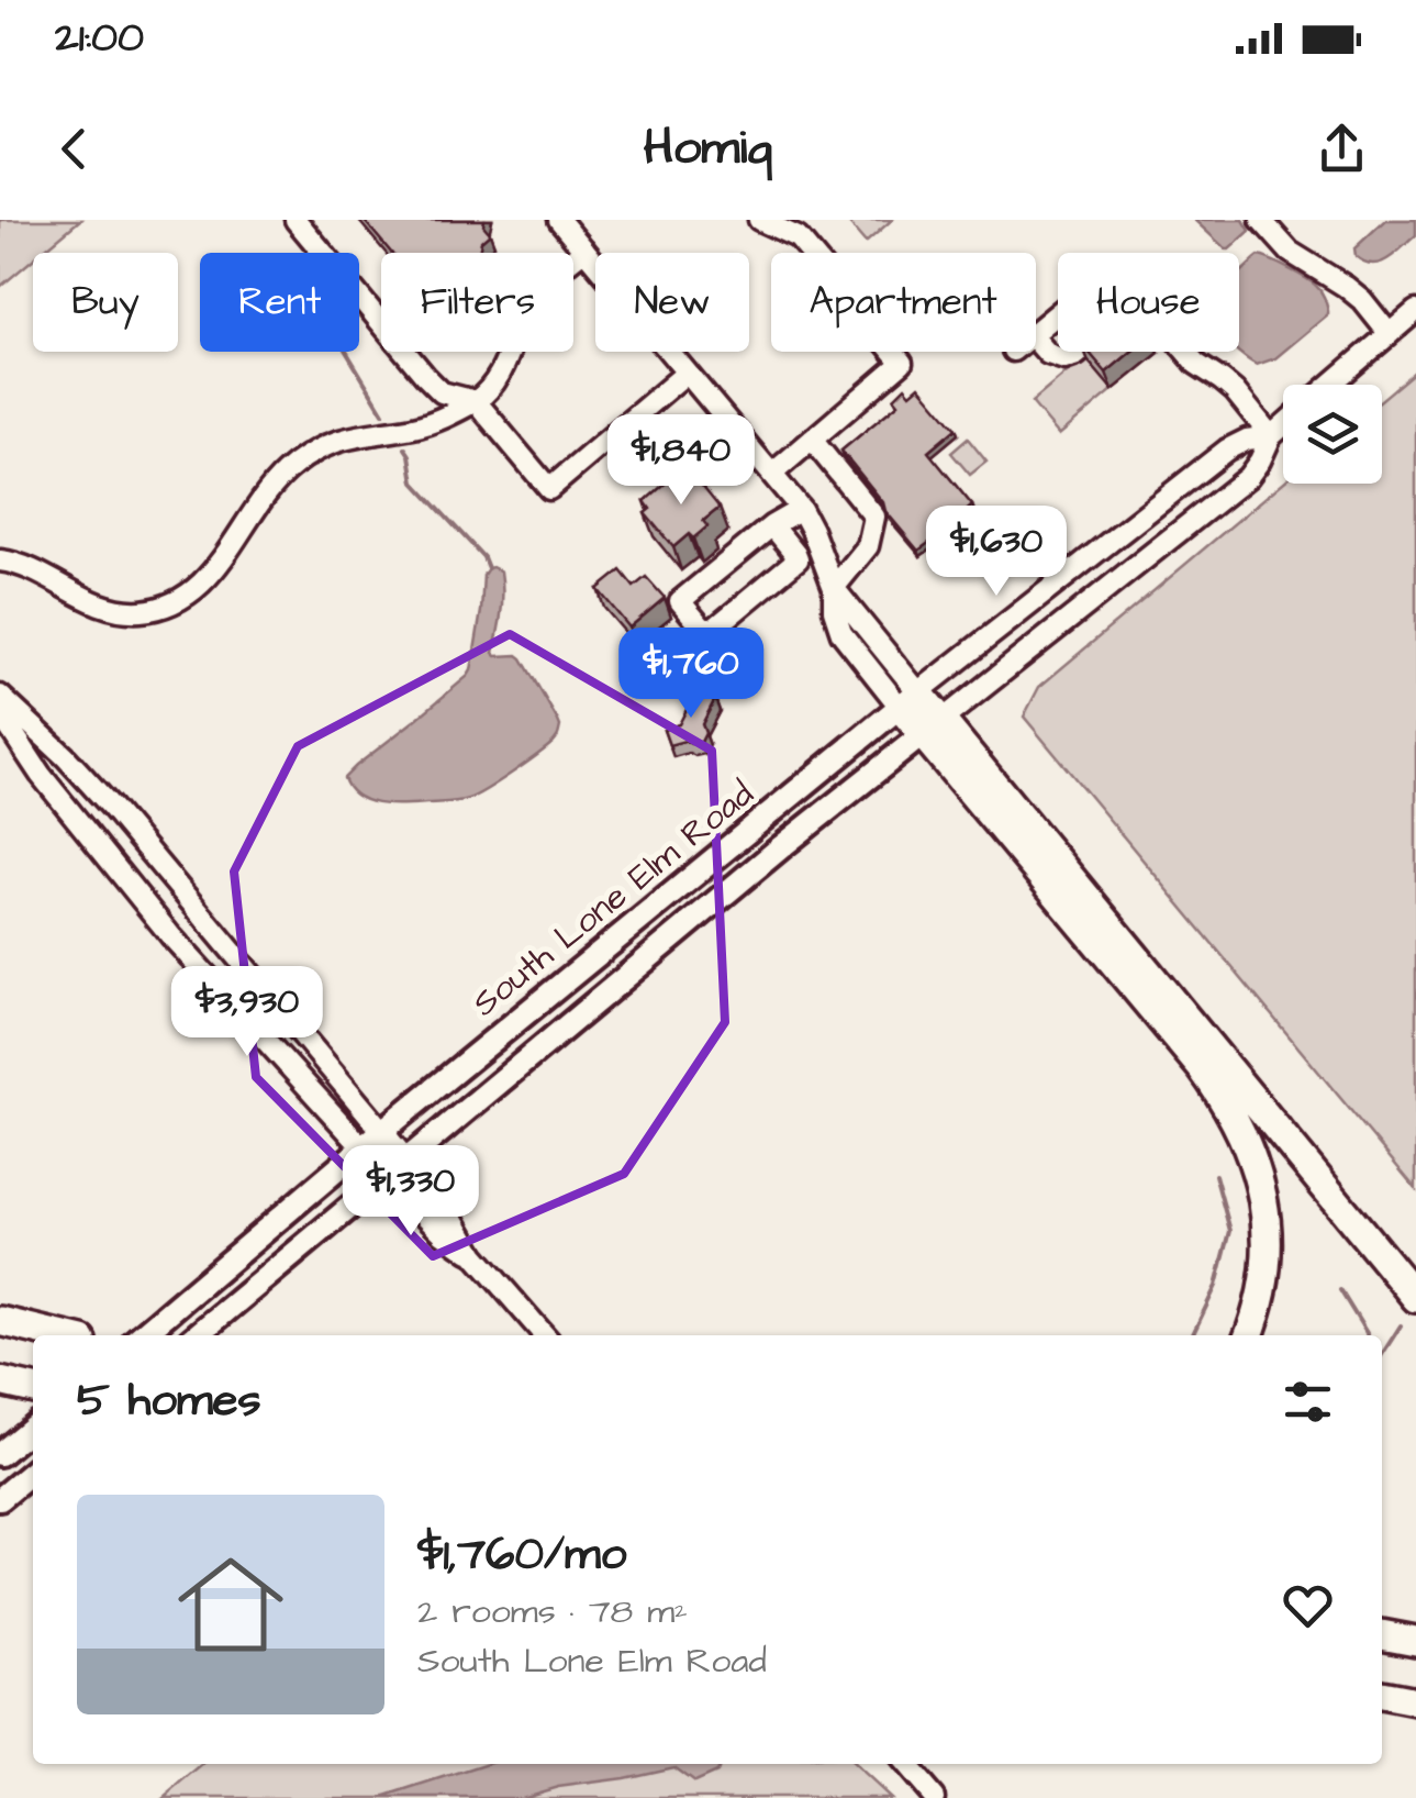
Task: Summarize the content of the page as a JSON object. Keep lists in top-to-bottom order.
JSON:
{
  "streets": {
    "main road": ["South Lone Elm Road"]
  },
  "page": {
    "status": "21:00",
    "header": "Homiq",
    "chip": [
      "Buy",
      "Rent",
      "Filters",
      "New",
      "Apartment",
      "House"
    ],
    "price": [
      "$1,840",
      "$1,630",
      "$1,760",
      "$3,930",
      "$1,330"
    ],
    "heading": "5 homes",
    "list": [
      {
        "name": "$1,760/mo",
        "note": "2 rooms · 78 m² · South Lone Elm Road"
      }
    ]
  }
}
